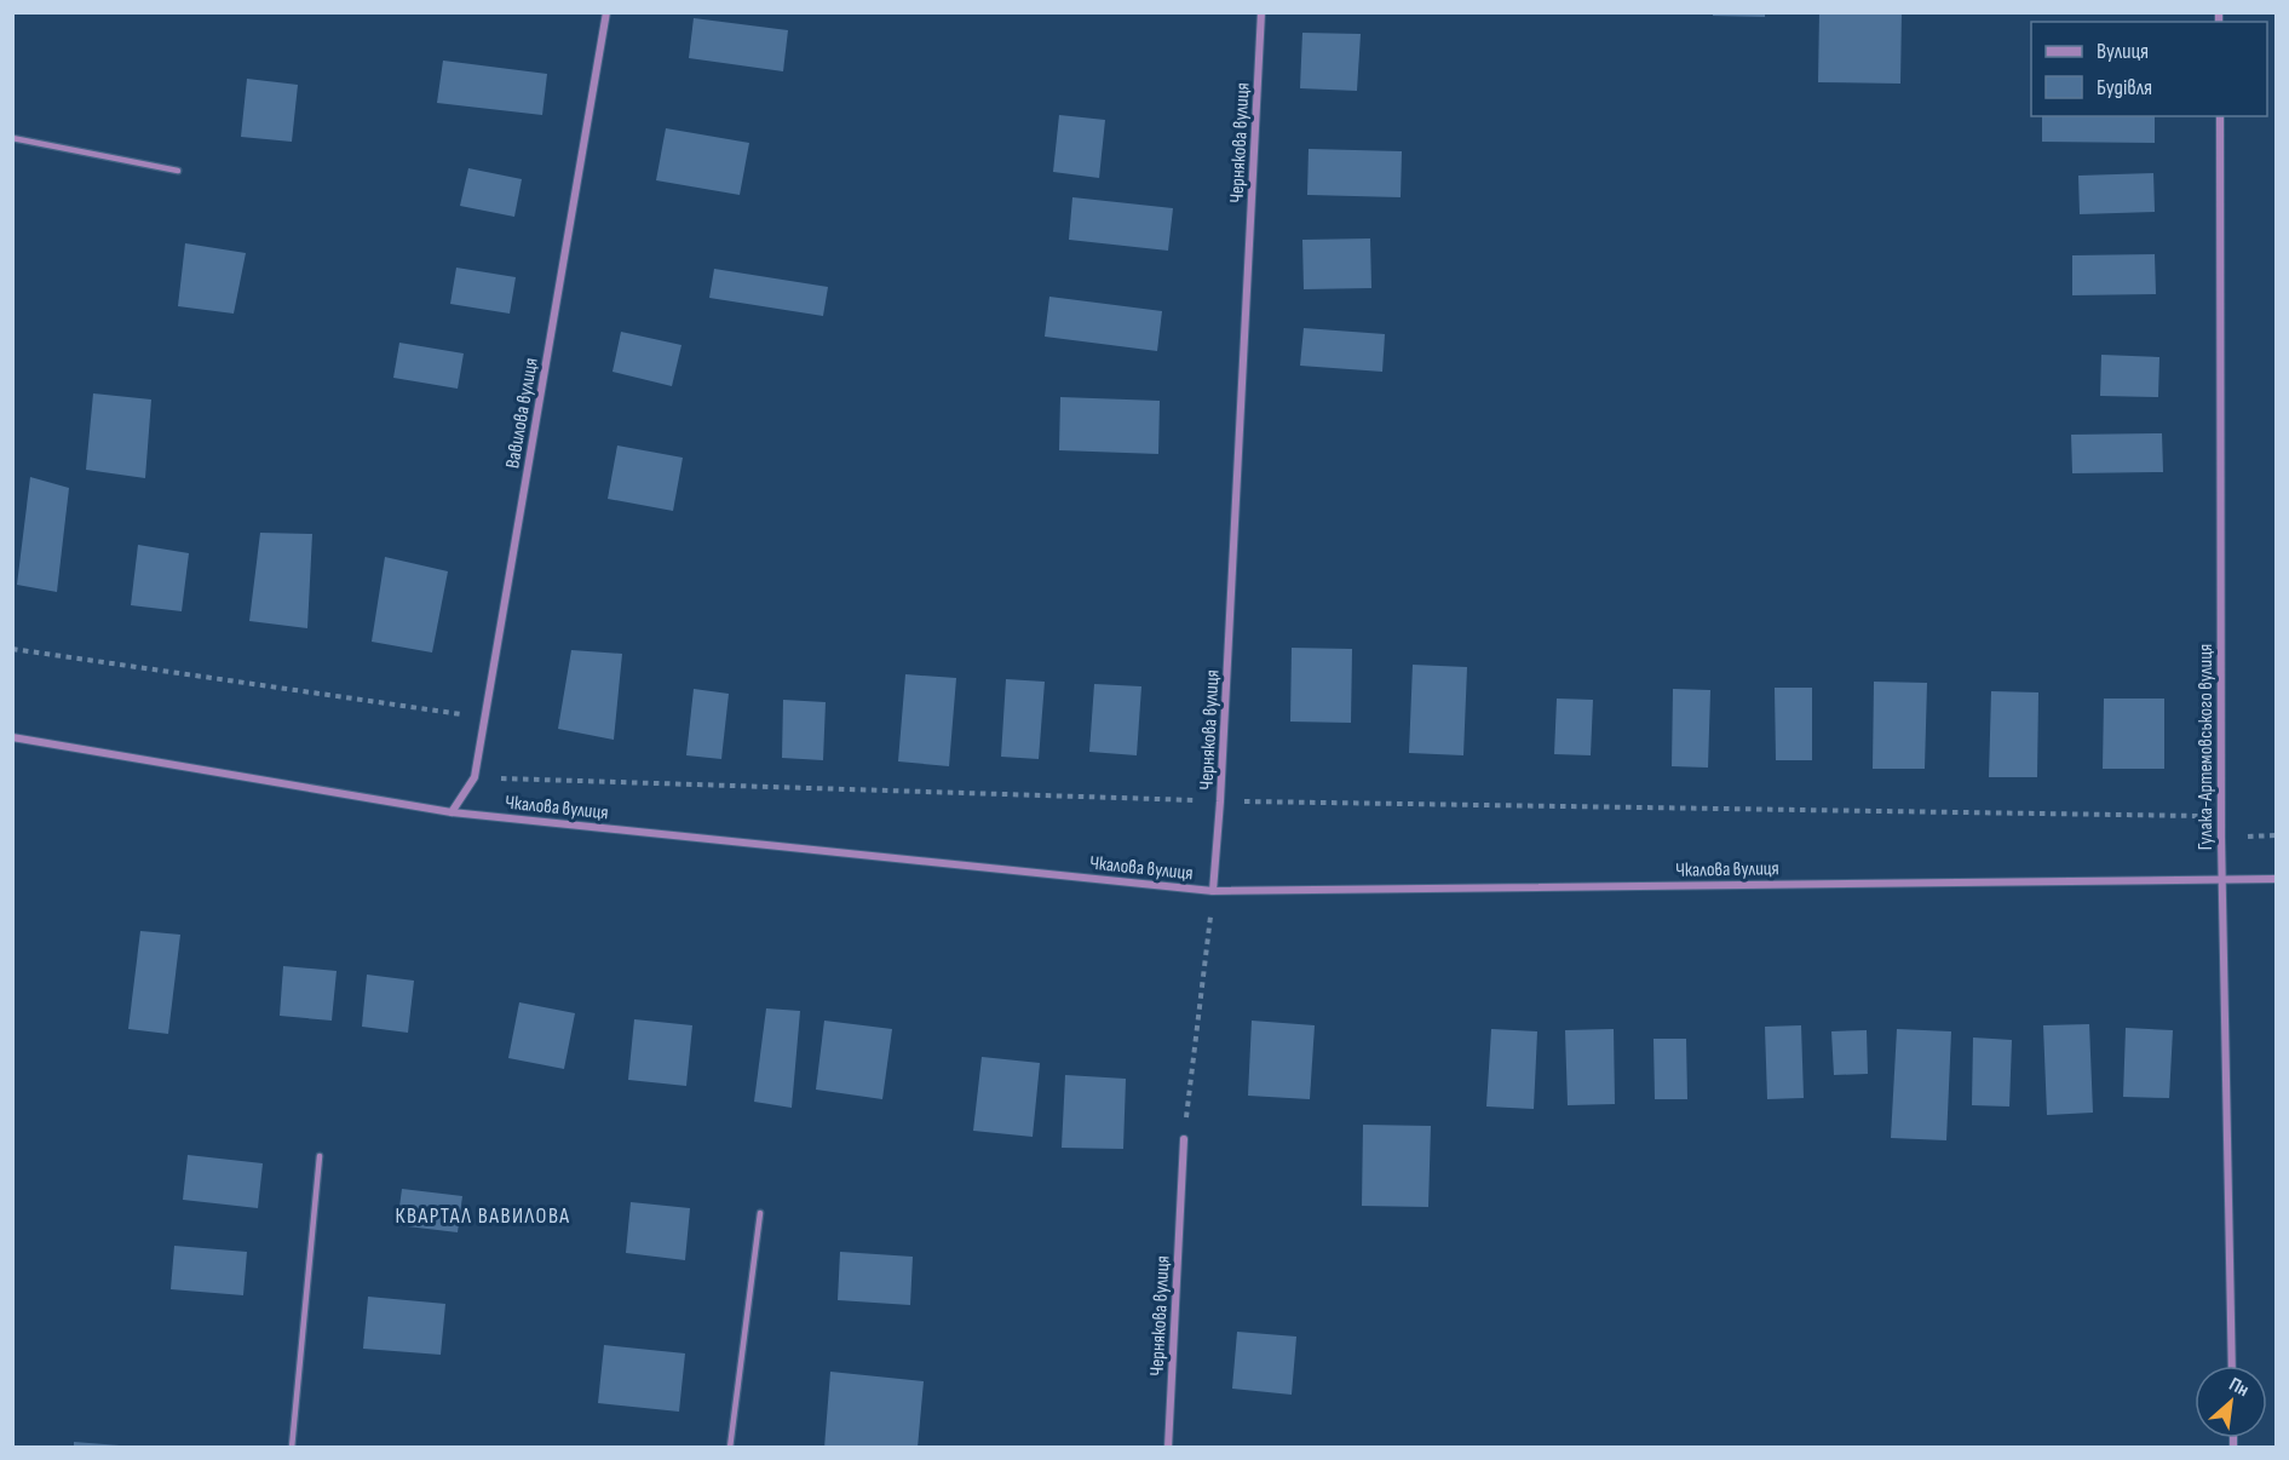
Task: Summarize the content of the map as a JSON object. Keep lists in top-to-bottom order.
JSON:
{
  "streets": {
    "street": [
      "Чернякова вулиця",
      "Вавилова вулиця",
      "Гулака-Артемовського вулиця",
      "Чкалова вулиця"
    ]
  },
  "crossings": [
    ["Чернякова вулиця", "Чкалова вулиця"],
    ["Вавилова вулиця", "Чкалова вулиця"],
    ["Гулака-Артемовського вулиця", "Чкалова вулиця"]
  ],
  "districts": ["КВАРТАЛ ВАВИЛОВА"],
  "legend": ["Вулиця", "Будівля"],
  "north": "top right"
}
